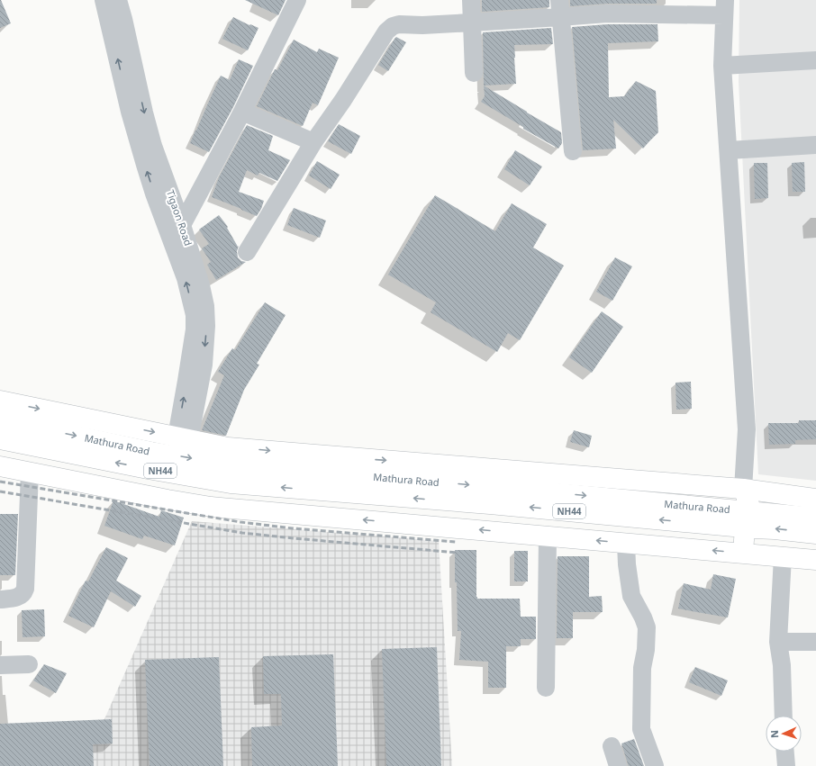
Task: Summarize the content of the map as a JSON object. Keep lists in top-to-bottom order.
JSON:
{
  "streets": {
    "main road": ["Mathura Road", "NH44"],
    "street": ["Tigaon Road"]
  },
  "north": "left"
}
